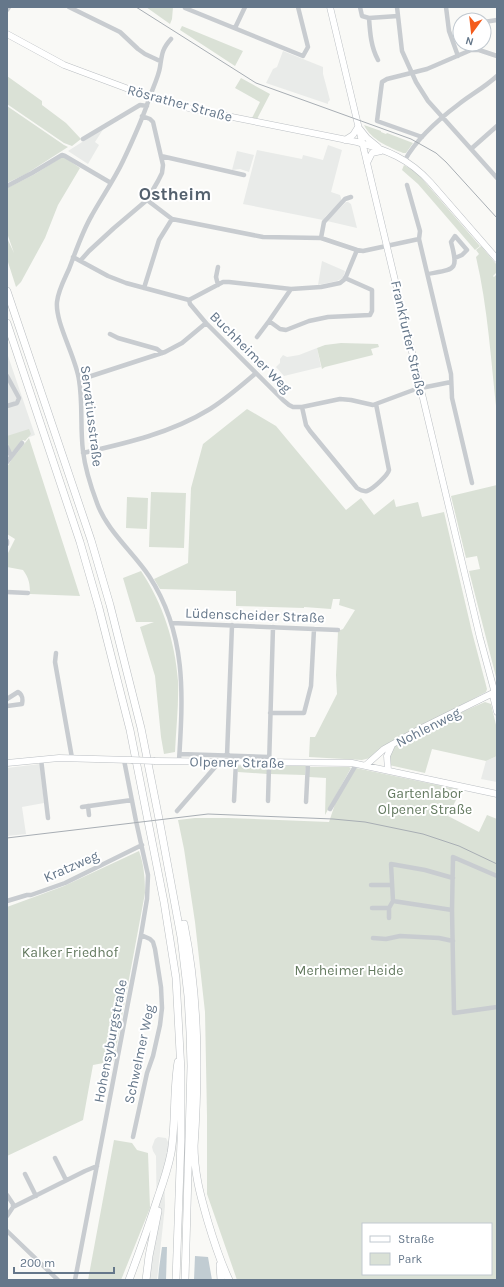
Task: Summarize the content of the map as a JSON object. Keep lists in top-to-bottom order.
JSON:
{
  "streets": {
    "main road": [
      "Rösrather Straße",
      "Frankfurter Straße",
      "Nohlenweg",
      "Olpener Straße"
    ],
    "street": [
      "Buchheimer Weg",
      "Servatiusstraße",
      "Lüdenscheider Straße",
      "Kratzweg",
      "Hohensyburgstraße",
      "Schwelmer Weg"
    ]
  },
  "crossings": [
    ["Rösrather Straße", "Frankfurter Straße"],
    ["Rösrather Straße", "Servatiusstraße"],
    ["Frankfurter Straße", "Buchheimer Weg"],
    ["Frankfurter Straße", "Nohlenweg"],
    ["Servatiusstraße", "Lüdenscheider Straße"],
    ["Servatiusstraße", "Olpener Straße"],
    ["Nohlenweg", "Olpener Straße"],
    ["Olpener Straße", "Hohensyburgstraße"],
    ["Kratzweg", "Hohensyburgstraße"],
    ["Hohensyburgstraße", "Schwelmer Weg"]
  ],
  "districts": ["Ostheim"],
  "parks": ["Gartenlabor Olpener Straße", "Kalker Friedhof", "Merheimer Heide"],
  "legend": ["Straße", "Park"],
  "scale_bar": "200 m",
  "north": "bottom"
}
